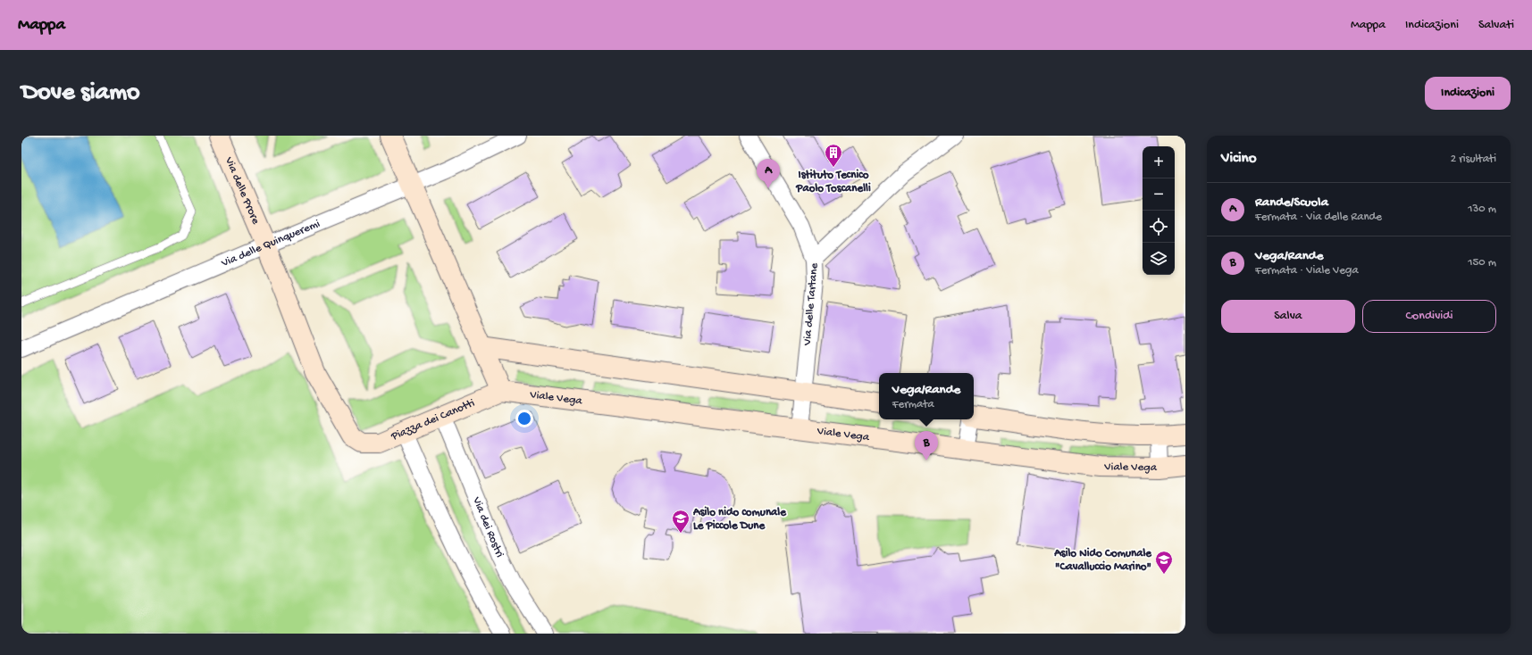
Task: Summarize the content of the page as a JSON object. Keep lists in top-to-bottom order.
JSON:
{
  "streets": {
    "street": [
      "Via delle Prore",
      "Via delle Quinqueremi",
      "Via delle Tartane",
      "Viale Vega",
      "Piazza dei Canotti",
      "Via dei Rostri"
    ]
  },
  "crossings": [
    ["Via delle Prore", "Via delle Quinqueremi"],
    ["Via delle Prore", "Piazza dei Canotti"],
    ["Via delle Quinqueremi", "Piazza dei Canotti"],
    ["Via delle Tartane", "Viale Vega"],
    ["Viale Vega", "Piazza dei Canotti"],
    ["Piazza dei Canotti", "Via dei Rostri"]
  ],
  "places": {
    "building": ["Istituto Tecnico Paolo Toscanelli"],
    "school or university": ["Asilo nido comunale Le Piccole Dune", "Asilo Nido Comunale \"Cavalluccio Marino\""]
  },
  "page": {
    "header": "Mappa",
    "nav": ["Mappa", "Indicazioni", "Salvati"],
    "buttons": [
      "Indicazioni",
      ["Salva", "Condividi"]
    ],
    "title": "Dove siamo",
    "heading": ["Vicino", "2 risultati"],
    "map_buttons": ["+", "−"],
    "pins": ["A", "B"],
    "list": [
      {
        "mark": "A",
        "name": "Rande/Scuola",
        "note": "Fermata · Via delle Rande",
        "value": "130 m"
      },
      {
        "mark": "B",
        "name": "Vega/Rande",
        "note": "Fermata · Viale Vega",
        "value": "150 m"
      }
    ],
    "popup": ["Vega/Rande", "Fermata"]
  }
}
